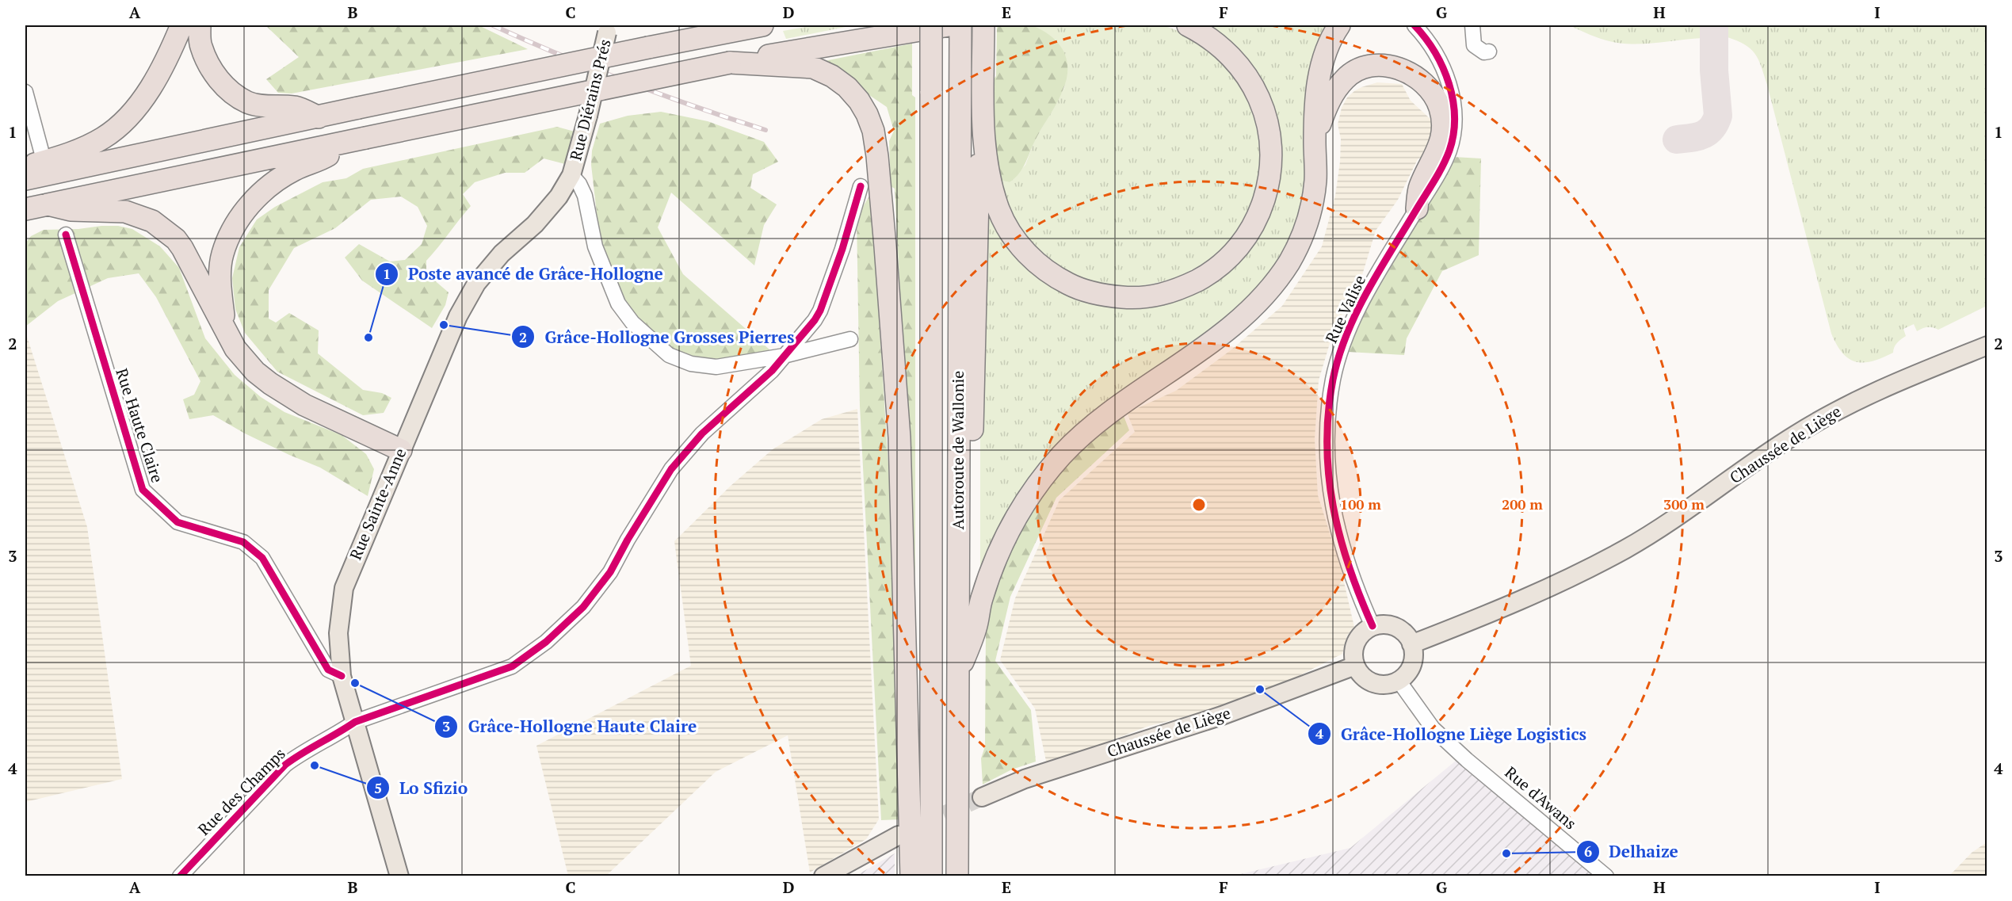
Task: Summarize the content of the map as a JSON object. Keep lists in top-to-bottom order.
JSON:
{
  "streets": {
    "highway": ["Autoroute de Wallonie"],
    "main road": ["Rue Diérains Prés", "Chaussée de Liège", "Rue Sainte-Anne"],
    "street": [
      "Rue Valise",
      "Rue Haute Claire",
      "Rue des Champs",
      "Rue d'Awans"
    ]
  },
  "crossings": [
    ["Rue Diérains Prés", "Rue Sainte-Anne"],
    ["Rue Valise", "Chaussée de Liège"],
    ["Rue Valise", "Rue d'Awans"],
    ["Rue Haute Claire", "Rue Sainte-Anne"],
    ["Chaussée de Liège", "Rue d'Awans"],
    ["Rue Sainte-Anne", "Rue des Champs"]
  ],
  "places": [
    "Grâce-Hollogne Grosses Pierres",
    "Poste avancé de Grâce-Hollogne",
    "Grâce-Hollogne Haute Claire",
    "Grâce-Hollogne Liège Logistics",
    "Lo Sfizio",
    "Delhaize"
  ],
  "grid": {
    "columns": [
      "A",
      "B",
      "C",
      "D",
      "E",
      "F",
      "G",
      "H",
      "I"
    ],
    "rows": [
      "1",
      "2",
      "3",
      "4"
    ]
  },
  "rings": ["100 m", "200 m", "300 m"]
}
